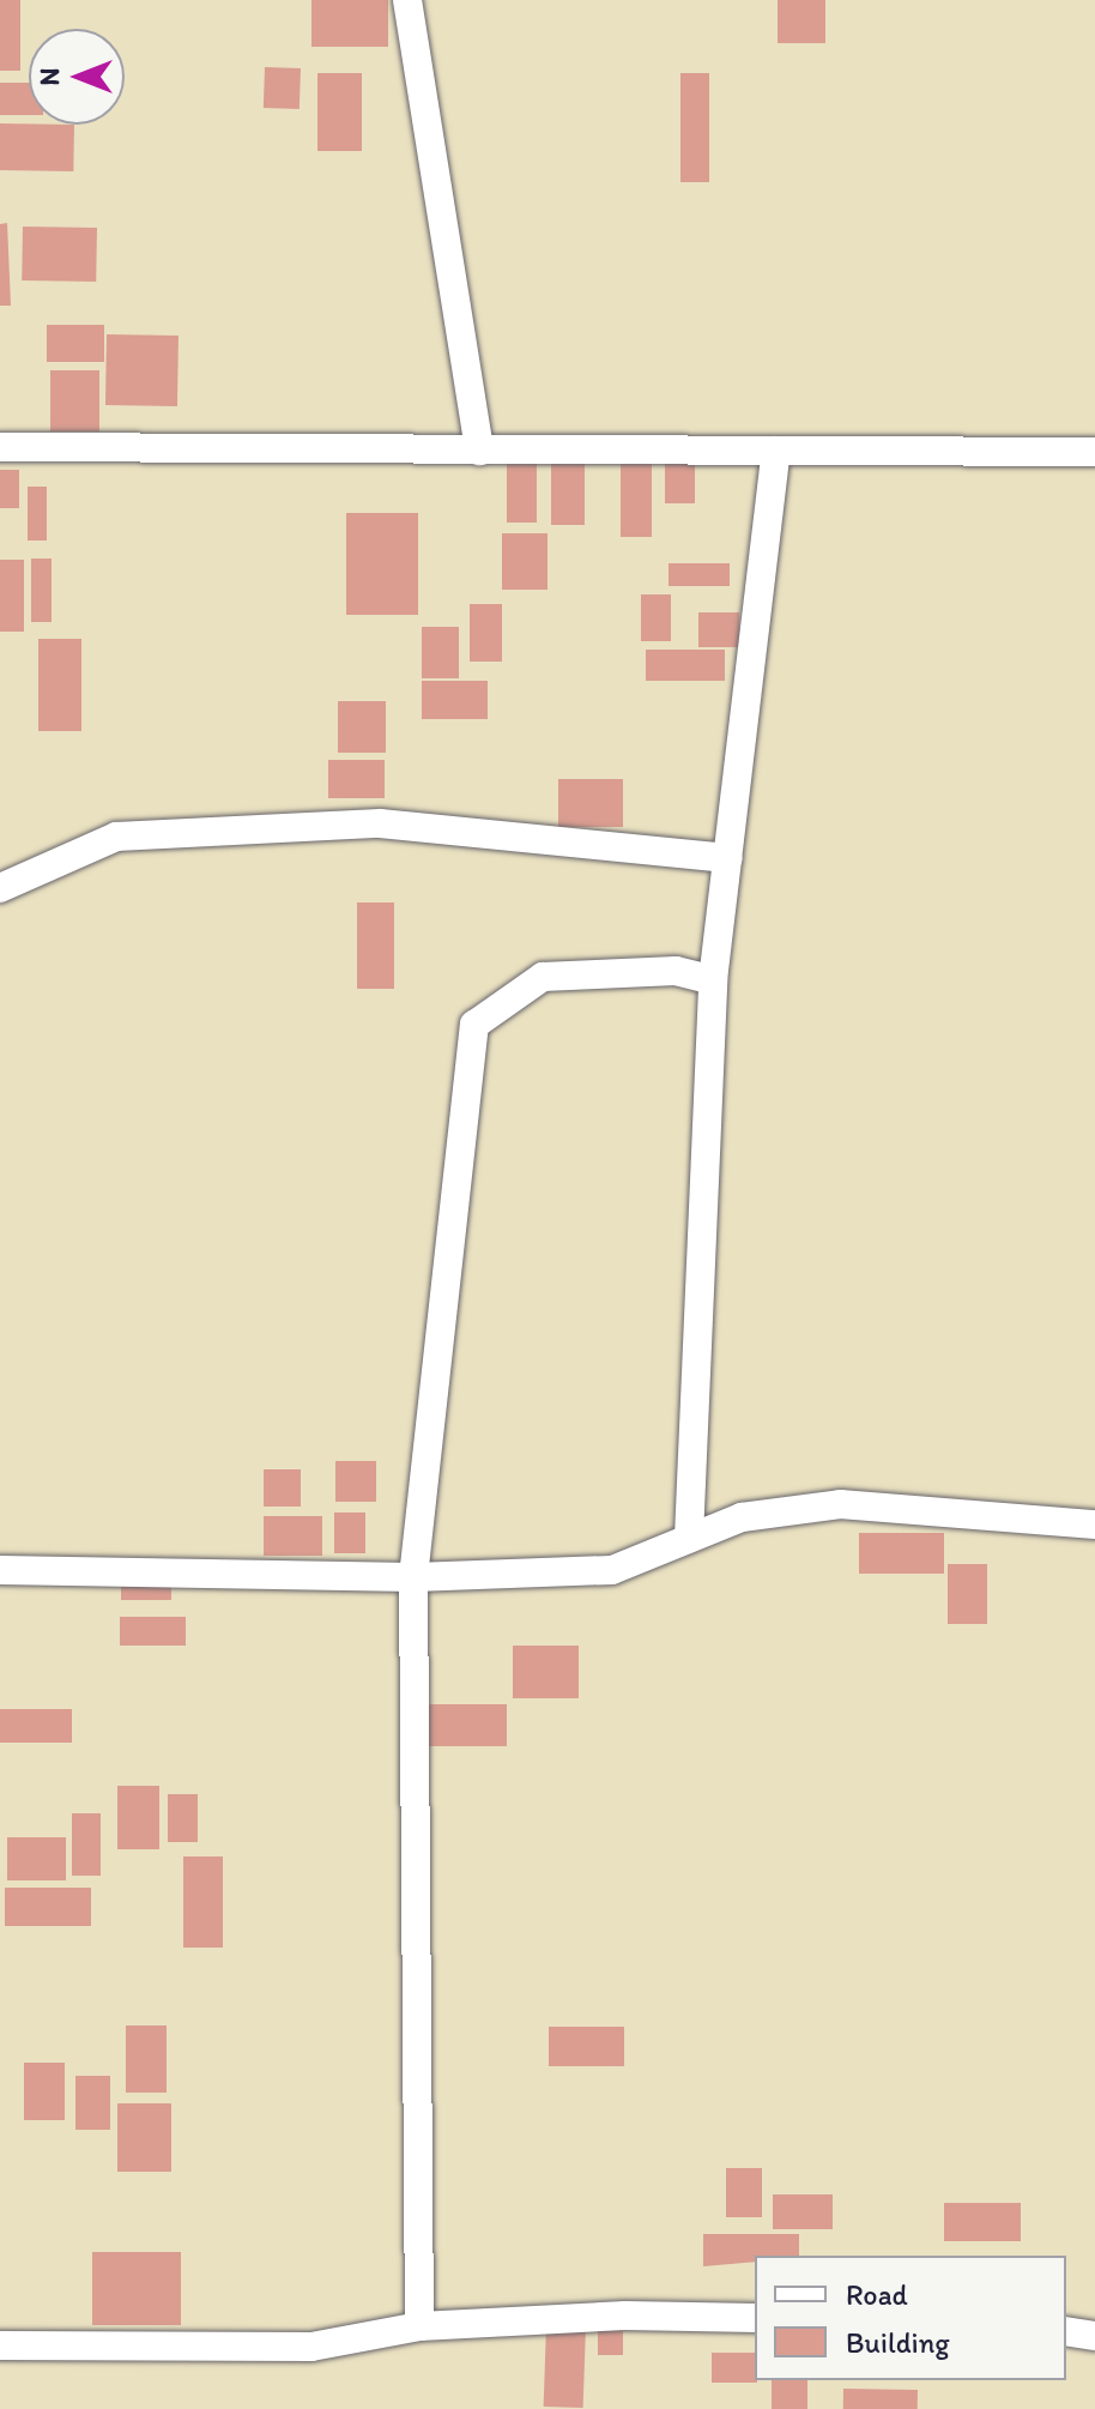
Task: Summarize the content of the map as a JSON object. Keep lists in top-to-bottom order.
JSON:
{
  "legend": ["Road", "Building"],
  "north": "left"
}
